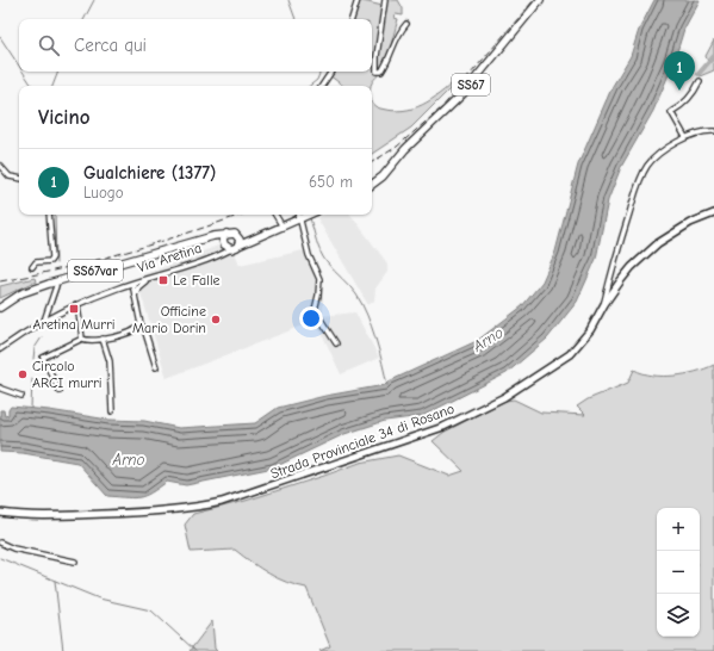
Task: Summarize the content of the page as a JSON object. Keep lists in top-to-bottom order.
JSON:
{
  "streets": {
    "main road": [
      "SS67",
      "Via Aretina",
      "SS67var",
      "Strada Provinciale 34 di Rosano"
    ]
  },
  "crossings": [
    ["Via Aretina", "SS67var"]
  ],
  "water": ["Arno"],
  "places": {
    "transit": ["Le Falle", "Aretina Murri"],
    "other": ["Officine Mario Dorin", "Circolo ARCI murri"]
  },
  "page": {
    "search": "Cerca qui",
    "pins": "1",
    "heading": "Vicino",
    "list": [
      {
        "mark": "1",
        "name": "Gualchiere (1377)",
        "note": "Luogo",
        "value": "650 m"
      }
    ],
    "map_buttons": ["+", "−"]
  }
}
